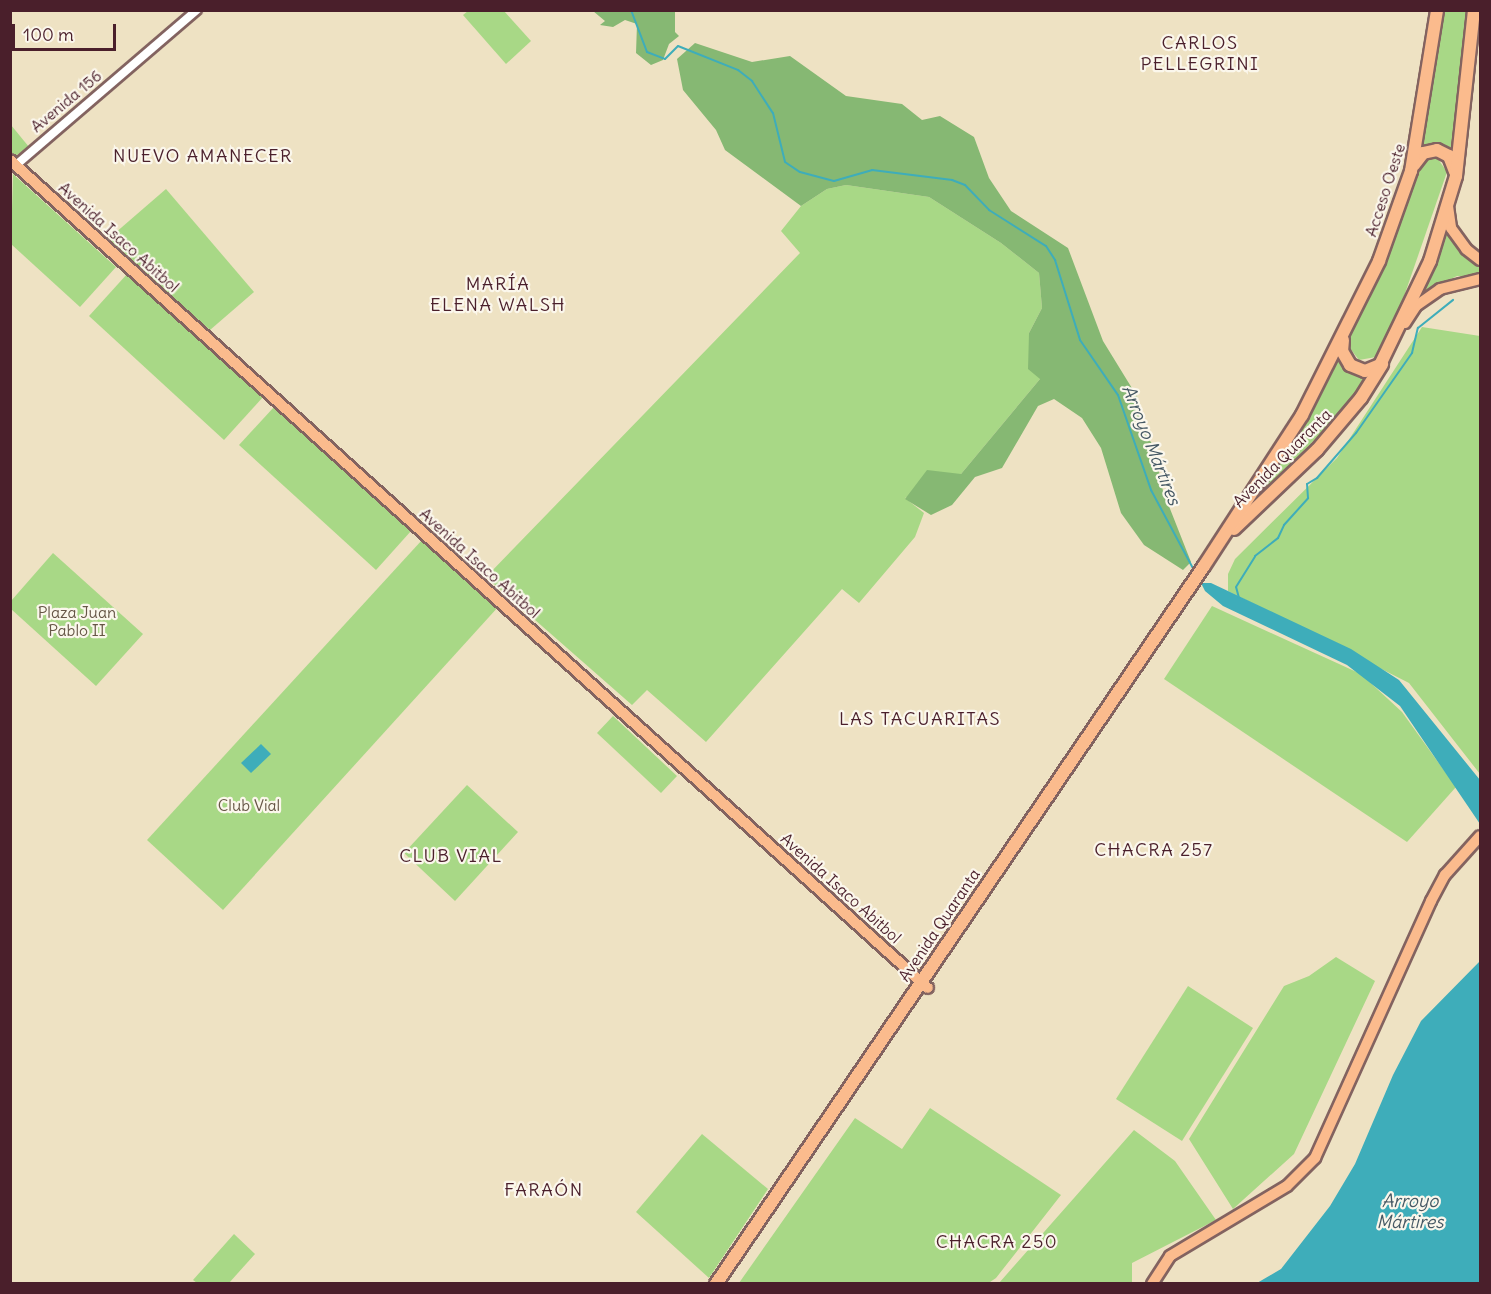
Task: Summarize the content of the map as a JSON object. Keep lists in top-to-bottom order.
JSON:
{
  "streets": {
    "highway": ["Acceso Oeste", "Avenida Quaranta"],
    "main road": ["Avenida Isaco Abitbol"],
    "street": ["Avenida 156"]
  },
  "crossings": [
    ["Avenida 156", "Avenida Isaco Abitbol"],
    ["Acceso Oeste", "Avenida Quaranta"],
    ["Avenida Isaco Abitbol", "Avenida Quaranta"]
  ],
  "districts": [
    "CARLOS PELLEGRINI",
    "NUEVO AMANECER",
    "MARÍA ELENA WALSH",
    "LAS TACUARITAS",
    "CHACRA 257",
    "CLUB VIAL",
    "FARAÓN",
    "CHACRA 250"
  ],
  "water": ["Arroyo Mártires"],
  "parks": ["Plaza Juan Pablo II", "Club Vial"],
  "scale_bar": "100 m"
}
